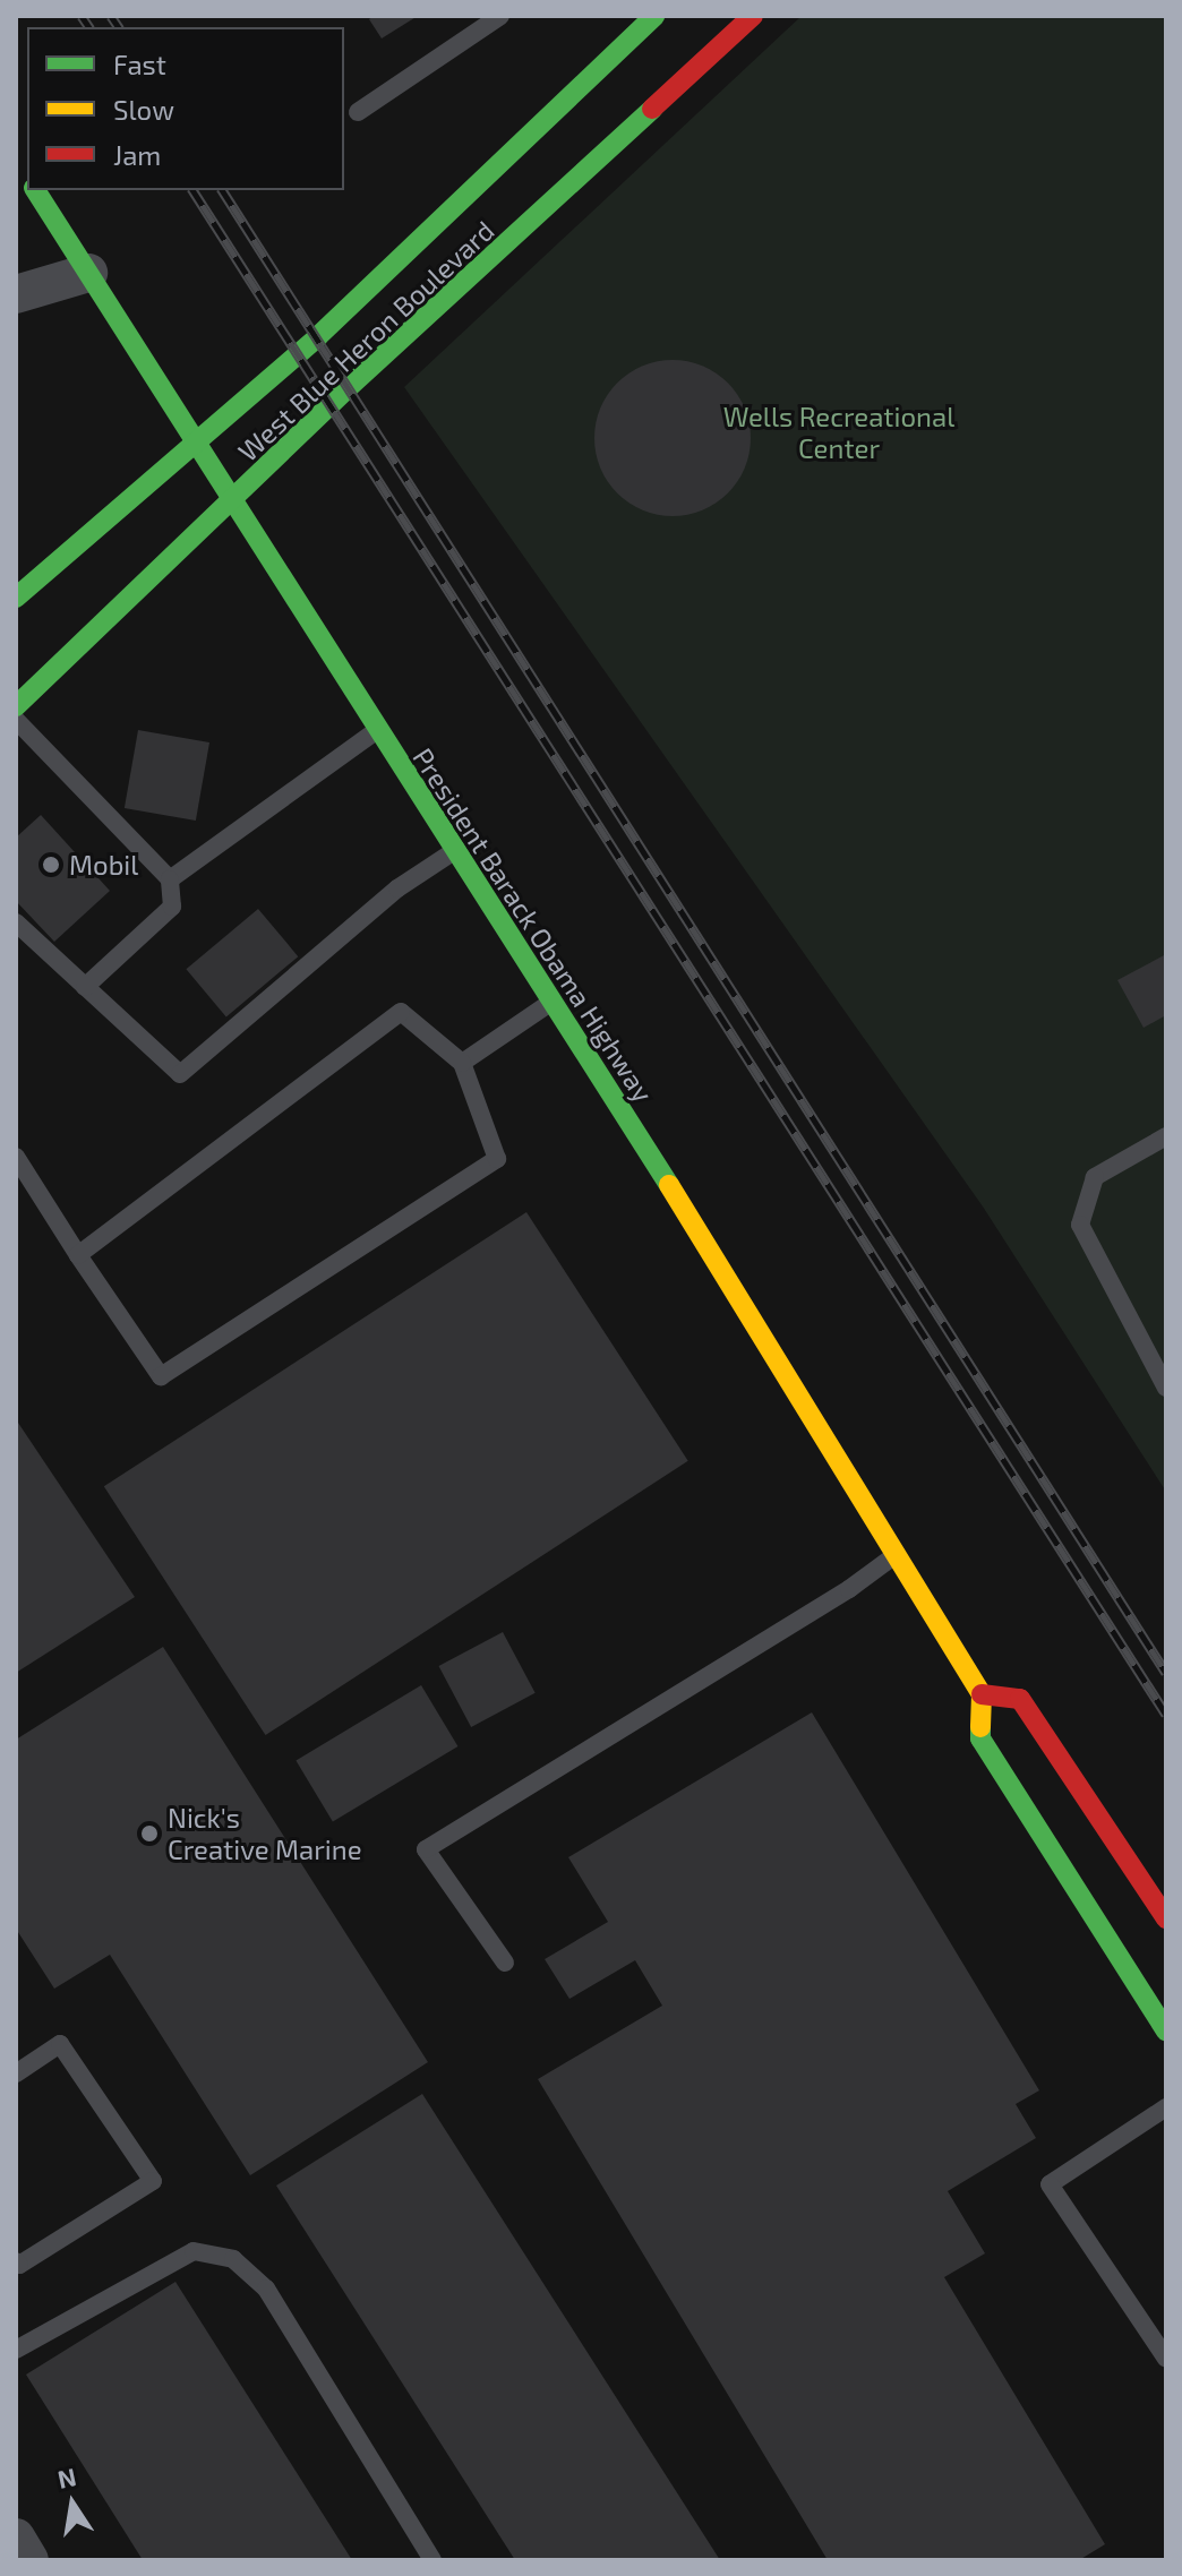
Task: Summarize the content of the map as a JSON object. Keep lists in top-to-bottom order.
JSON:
{
  "streets": {
    "main road": ["West Blue Heron Boulevard", "President Barack Obama Highway"]
  },
  "crossings": [
    ["West Blue Heron Boulevard", "President Barack Obama Highway"]
  ],
  "parks": ["Wells Recreational Center"],
  "places": ["Mobil", "Nick's Creative Marine"],
  "legend": ["Fast", "Slow", "Jam"],
  "north": "top"
}
